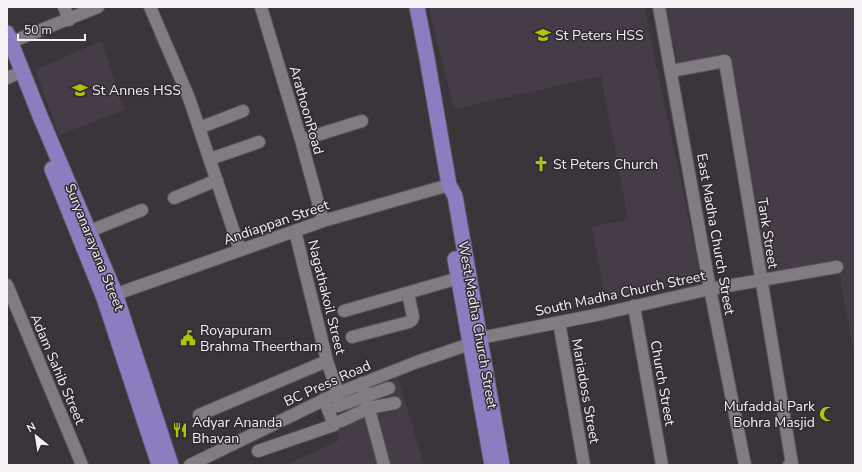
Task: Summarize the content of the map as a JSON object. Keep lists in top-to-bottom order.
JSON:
{
  "streets": {
    "main road": ["Suryanarayana Street", "West Madha Church Street"],
    "street": [
      "ArathoonRoad",
      "Andiappan Street",
      "Tank Street",
      "East Madha Church Street",
      "South Madha Church Street",
      "Nagathakoil Street",
      "Adam Sahib Street",
      "BC Press Road",
      "Church Street",
      "Mariadoss Street"
    ]
  },
  "crossings": [
    ["ArathoonRoad", "Andiappan Street"],
    ["Andiappan Street", "Suryanarayana Street"],
    ["Andiappan Street", "Nagathakoil Street"],
    ["Andiappan Street", "West Madha Church Street"],
    ["Tank Street", "East Madha Church Street"],
    ["Tank Street", "South Madha Church Street"],
    ["East Madha Church Street", "South Madha Church Street"],
    ["South Madha Church Street", "West Madha Church Street"],
    ["South Madha Church Street", "BC Press Road"],
    ["South Madha Church Street", "Church Street"],
    ["South Madha Church Street", "Mariadoss Street"],
    ["Nagathakoil Street", "BC Press Road"],
    ["West Madha Church Street", "BC Press Road"]
  ],
  "places": {
    "school or university": ["St Peters HSS", "St Annes HSS"],
    "church": ["St Peters Church"],
    "public building": ["Royapuram Brahma Theertham"],
    "mosque": ["Mufaddal Park Bohra Masjid"],
    "restaurant": ["Adyar Ananda Bhavan"]
  },
  "scale_bar": "50 m",
  "north": "top left"
}
